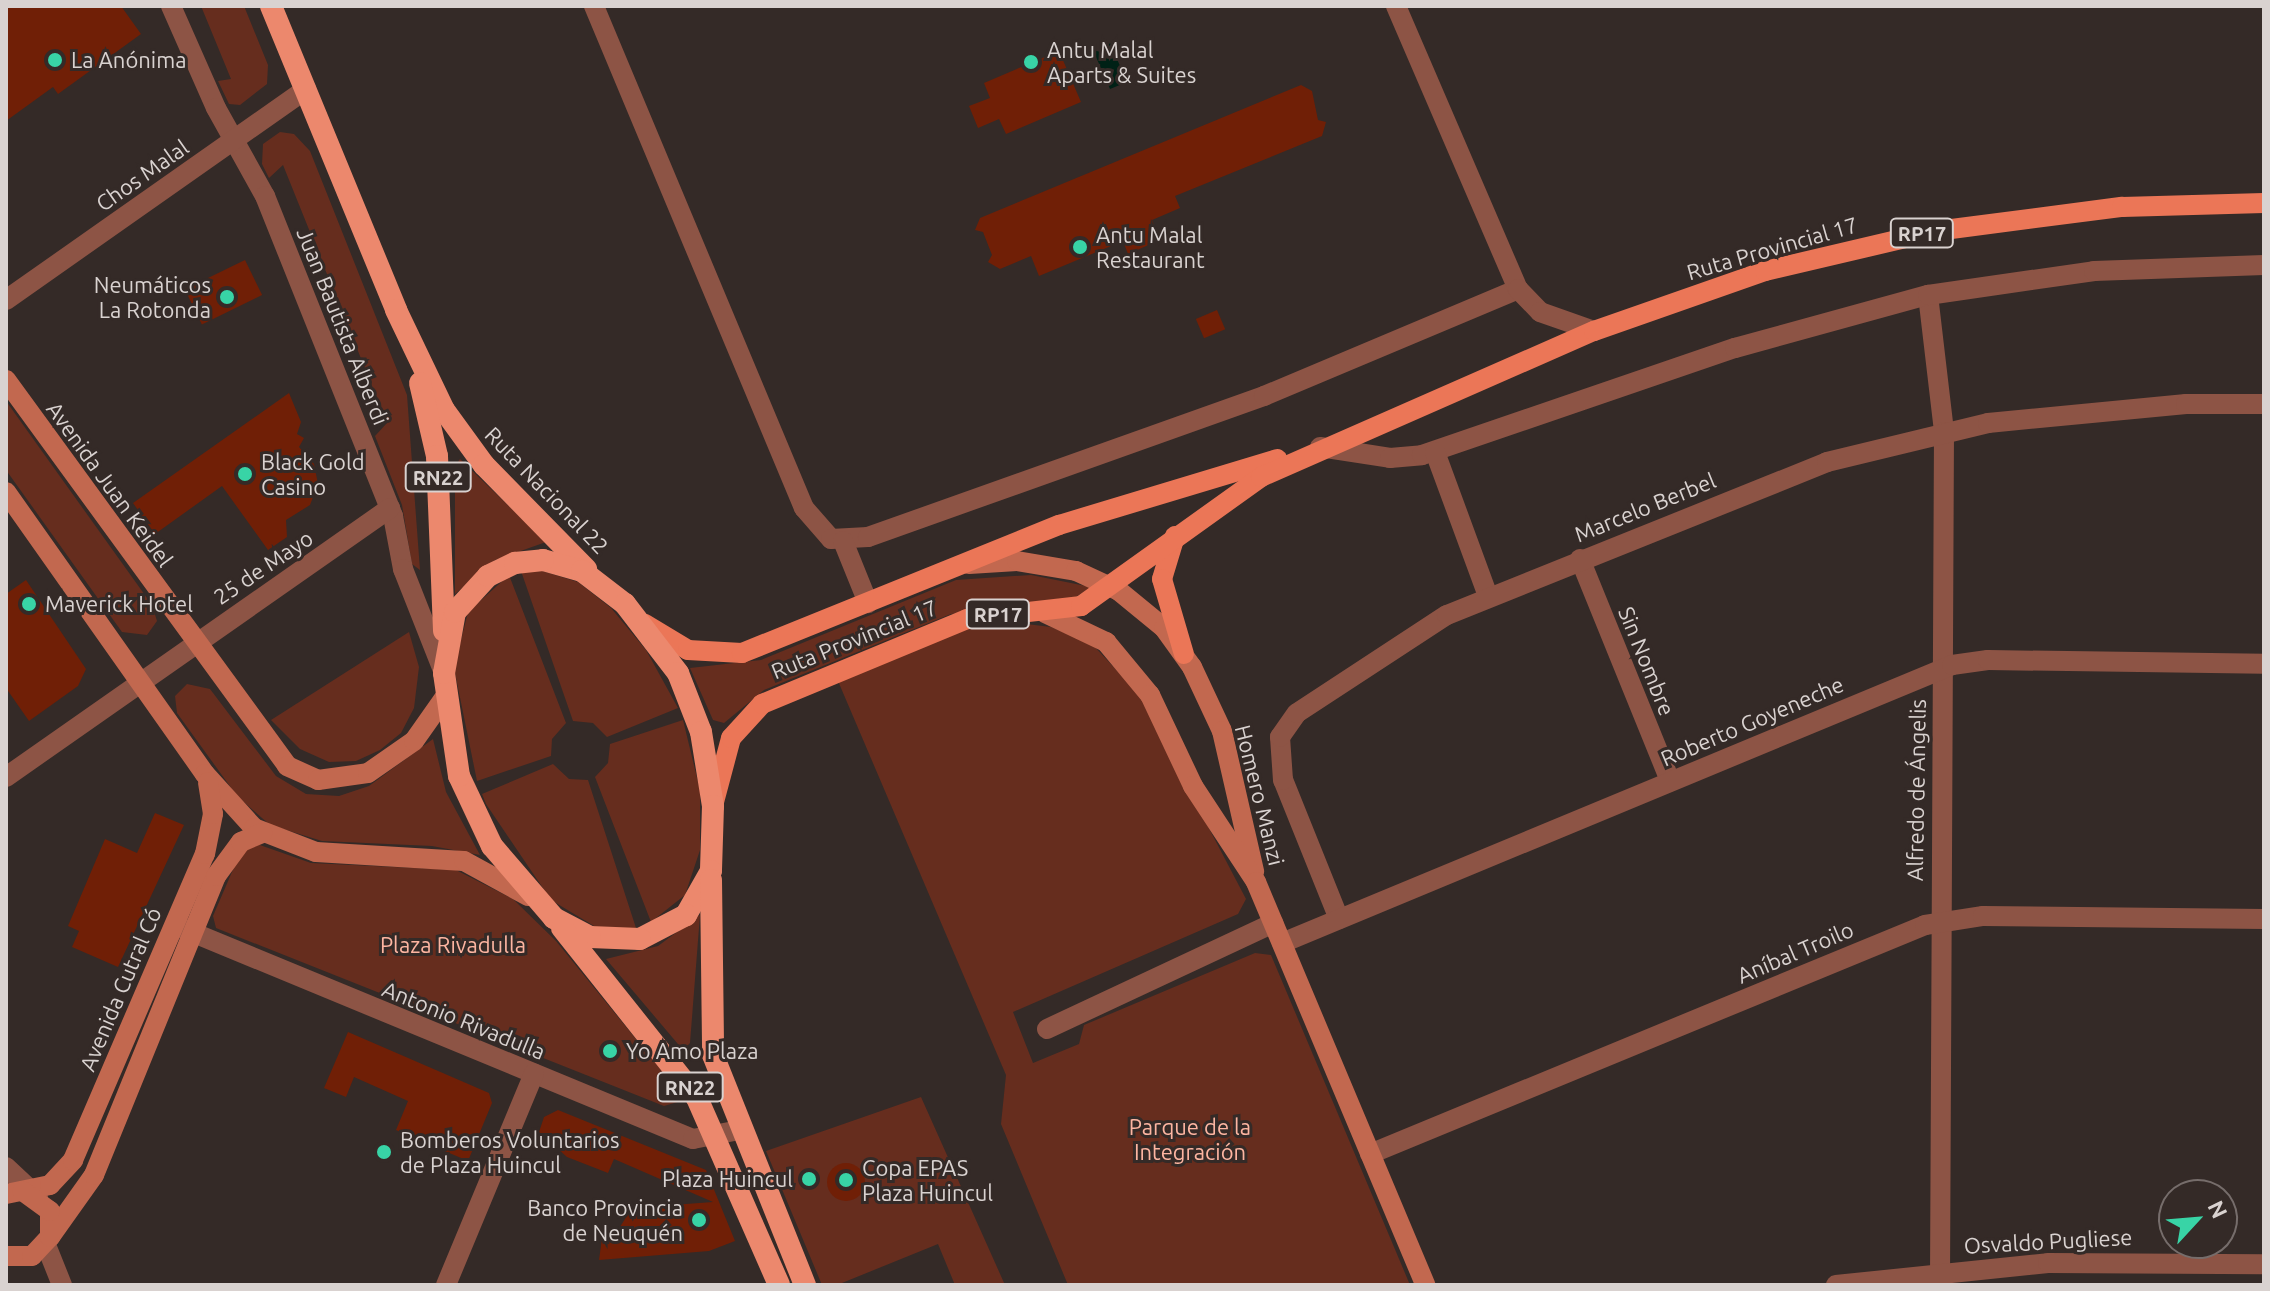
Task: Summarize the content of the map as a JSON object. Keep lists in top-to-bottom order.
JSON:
{
  "streets": {
    "highway": ["RN22", "Ruta Nacional 22"],
    "main road": [
      "RP17",
      "Ruta Provincial 17",
      "Avenida Juan Keidel",
      "Homero Manzi",
      "Avenida Cutral Có"
    ],
    "street": [
      "Chos Malal",
      "Juan Bautista Alberdi",
      "Marcelo Berbel",
      "25 de Mayo",
      "Sin Nombre",
      "Roberto Goyeneche",
      "Alfredo de Ángelis",
      "Aníbal Troilo",
      "Antonio Rivadulla",
      "Osvaldo Pugliese"
    ]
  },
  "crossings": [
    ["Chos Malal", "Juan Bautista Alberdi"],
    ["Chos Malal", "Ruta Nacional 22"],
    ["Ruta Provincial 17", "RN22"],
    ["Ruta Provincial 17", "Homero Manzi"],
    ["Juan Bautista Alberdi", "RN22"],
    ["Juan Bautista Alberdi", "25 de Mayo"],
    ["RN22", "Avenida Juan Keidel"],
    ["RN22", "Ruta Nacional 22"],
    ["RN22", "Antonio Rivadulla"],
    ["Avenida Juan Keidel", "25 de Mayo"],
    ["Marcelo Berbel", "Sin Nombre"],
    ["Marcelo Berbel", "Roberto Goyeneche"],
    ["Marcelo Berbel", "Alfredo de Ángelis"],
    ["Sin Nombre", "Roberto Goyeneche"],
    ["Roberto Goyeneche", "Alfredo de Ángelis"],
    ["Roberto Goyeneche", "Homero Manzi"],
    ["Alfredo de Ángelis", "Aníbal Troilo"],
    ["Alfredo de Ángelis", "Osvaldo Pugliese"],
    ["Homero Manzi", "Aníbal Troilo"],
    ["Avenida Cutral Có", "Antonio Rivadulla"]
  ],
  "parks": ["Plaza Rivadulla", "Parque de la Integración"],
  "places": [
    "La Anónima",
    "Antu Malal Aparts & Suites",
    "Antu Malal Restaurant",
    "Neumáticos La Rotonda",
    "Black Gold Casino",
    "Maverick Hotel",
    "Yo Amo Plaza",
    "Bomberos Voluntarios de Plaza Huincul",
    "Plaza Huincul",
    "Copa EPAS Plaza Huincul",
    "Banco Provincia de Neuquén"
  ],
  "north": "top right"
}
